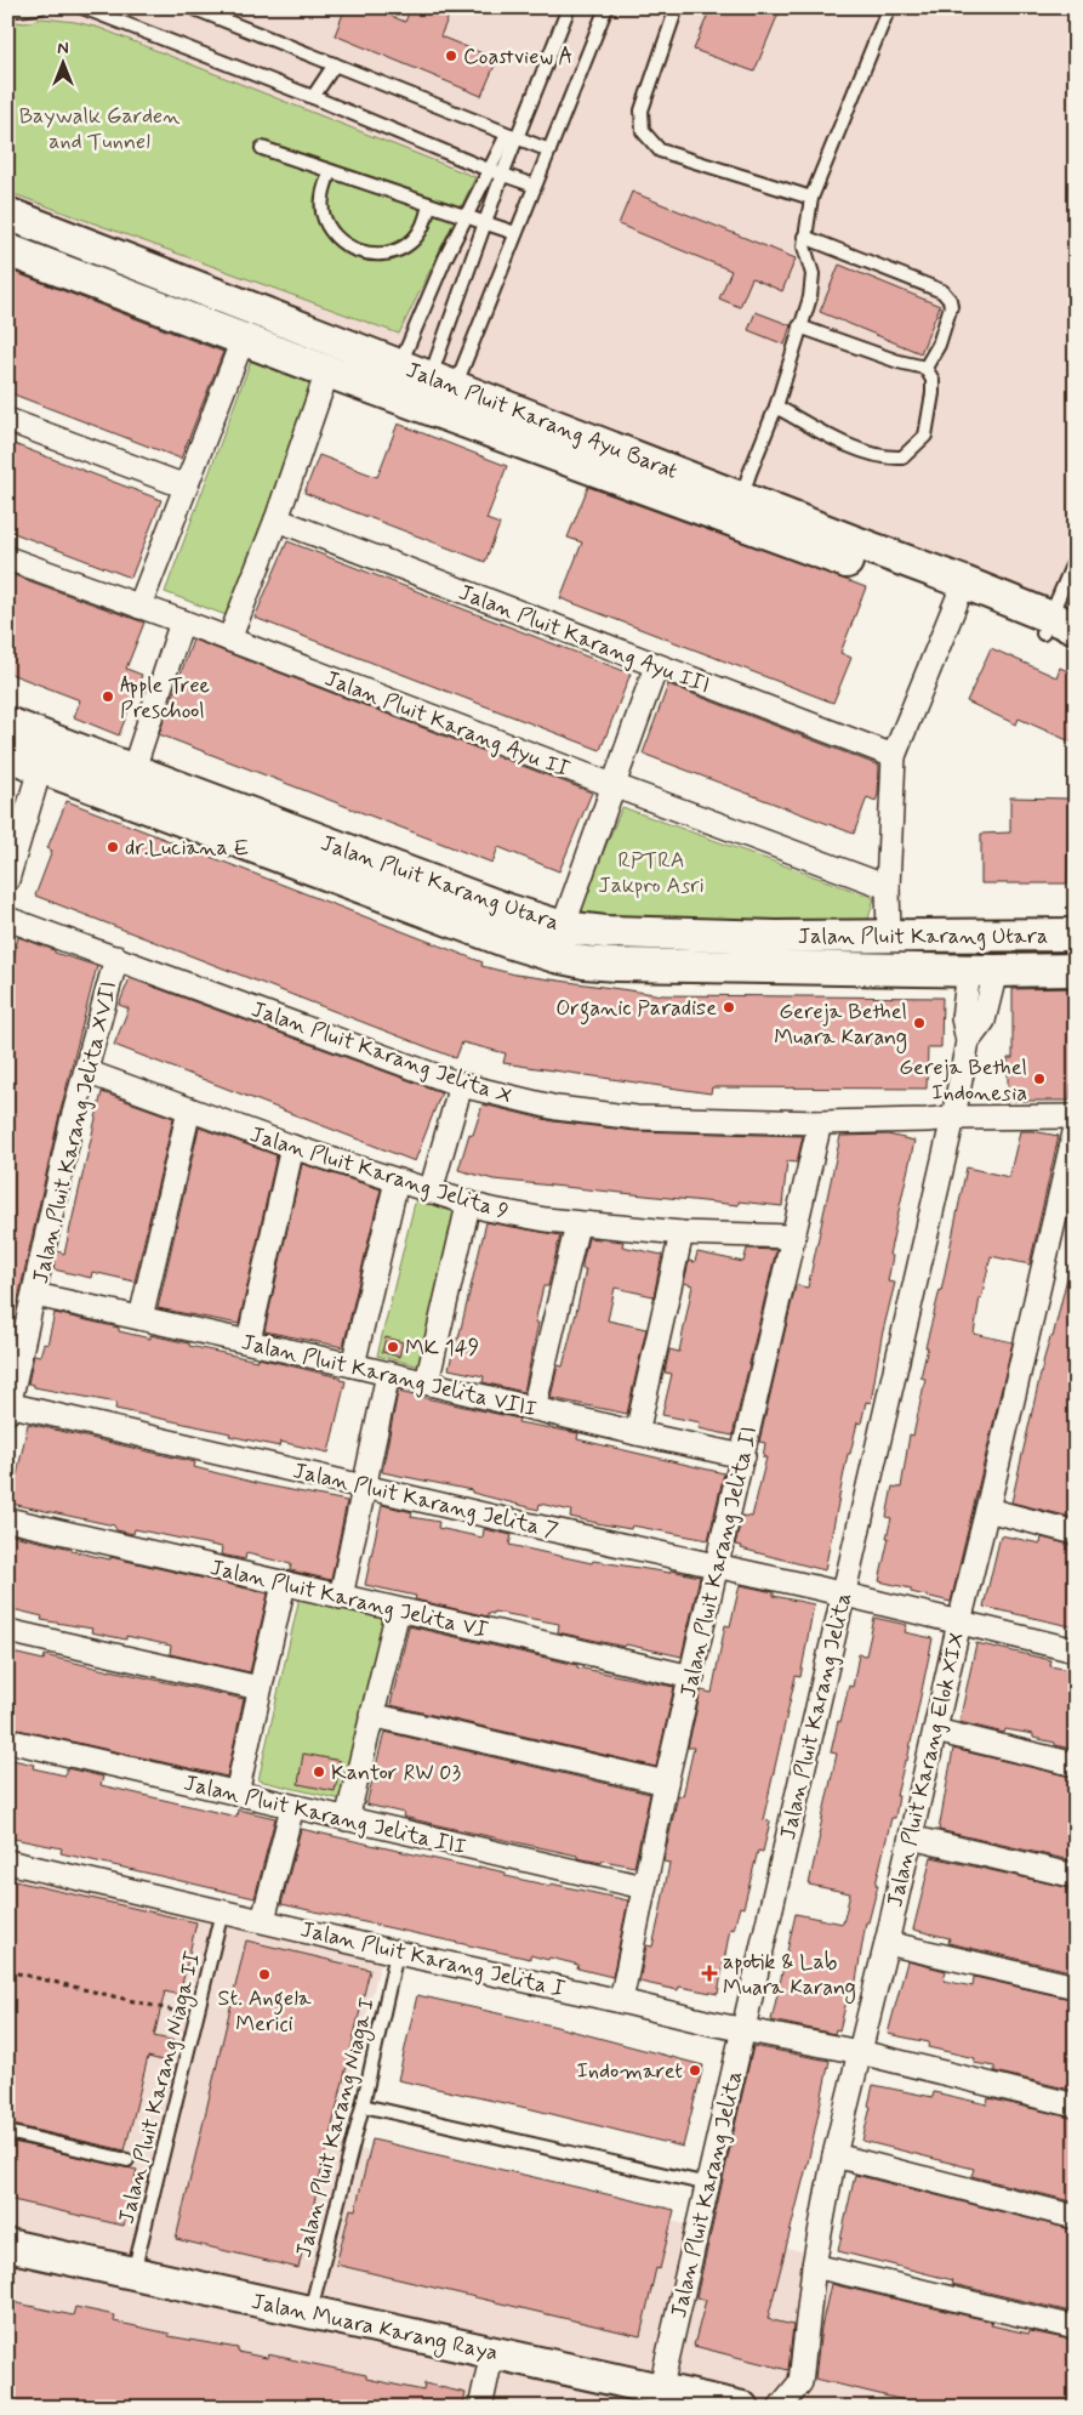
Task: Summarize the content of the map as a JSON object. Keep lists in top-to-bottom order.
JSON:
{
  "streets": {
    "street": [
      "Jalan Pluit Karang Ayu Barat",
      "Jalan Pluit Karang Ayu III",
      "Jalan Pluit Karang Ayu II",
      "Jalan Pluit Karang Utara",
      "Jalan Pluit Karang Jelita X",
      "Jalan Pluit Karang Jelita XVII",
      "Jalan Pluit Karang Jelita 9",
      "Jalan Pluit Karang Jelita VIII",
      "Jalan Pluit Karang Jelita 7",
      "Jalan Pluit Karang Jelita II",
      "Jalan Pluit Karang Jelita VI",
      "Jalan Pluit Karang Jelita",
      "Jalan Pluit Karang Elok XIX",
      "Jalan Pluit Karang Jelita III",
      "Jalan Pluit Karang Jelita I",
      "Jalan Muara Karang Raya"
    ],
    "lane": ["Jalan Pluit Karang Niaga II", "Jalan Pluit Karang Niaga I"]
  },
  "crossings": [
    ["Jalan Pluit Karang Utara", "Jalan Pluit Karang Jelita"],
    ["Jalan Pluit Karang Jelita X", "Jalan Pluit Karang Jelita XVII"],
    ["Jalan Pluit Karang Jelita X", "Jalan Pluit Karang Jelita II"],
    ["Jalan Pluit Karang Jelita X", "Jalan Pluit Karang Jelita"],
    ["Jalan Pluit Karang Jelita XVII", "Jalan Pluit Karang Jelita 9"],
    ["Jalan Pluit Karang Jelita XVII", "Jalan Pluit Karang Jelita VIII"],
    ["Jalan Pluit Karang Jelita XVII", "Jalan Pluit Karang Jelita 7"],
    ["Jalan Pluit Karang Jelita 9", "Jalan Pluit Karang Jelita II"],
    ["Jalan Pluit Karang Jelita VIII", "Jalan Pluit Karang Jelita II"],
    ["Jalan Pluit Karang Jelita 7", "Jalan Pluit Karang Jelita II"],
    ["Jalan Pluit Karang Jelita 7", "Jalan Pluit Karang Jelita"],
    ["Jalan Pluit Karang Jelita 7", "Jalan Pluit Karang Elok XIX"],
    ["Jalan Pluit Karang Jelita II", "Jalan Pluit Karang Jelita VI"],
    ["Jalan Pluit Karang Jelita II", "Jalan Pluit Karang Jelita III"],
    ["Jalan Pluit Karang Jelita II", "Jalan Pluit Karang Jelita I"],
    ["Jalan Pluit Karang Jelita", "Jalan Pluit Karang Jelita I"],
    ["Jalan Pluit Karang Jelita", "Jalan Muara Karang Raya"],
    ["Jalan Pluit Karang Elok XIX", "Jalan Pluit Karang Jelita I"],
    ["Jalan Pluit Karang Jelita I", "Jalan Pluit Karang Niaga II"],
    ["Jalan Pluit Karang Jelita I", "Jalan Pluit Karang Niaga I"],
    ["Jalan Pluit Karang Niaga II", "Jalan Muara Karang Raya"],
    ["Jalan Pluit Karang Niaga I", "Jalan Muara Karang Raya"]
  ],
  "parks": ["Baywalk Garden and Tunnel", "RPTRA Jakpro Asri"],
  "places": {
    "other": [
      "Coastview A",
      "Apple Tree Preschool",
      "dr.Luciana E",
      "Organic Paradise",
      "Gereja Bethel Muara Karang",
      "Gereja Bethel Indonesia",
      "MK 149",
      "Kantor RW 03",
      "St. Angela Merici",
      "Indomaret"
    ],
    "health": ["apotik & Lab Muara Karang"]
  },
  "north": "top"
}
